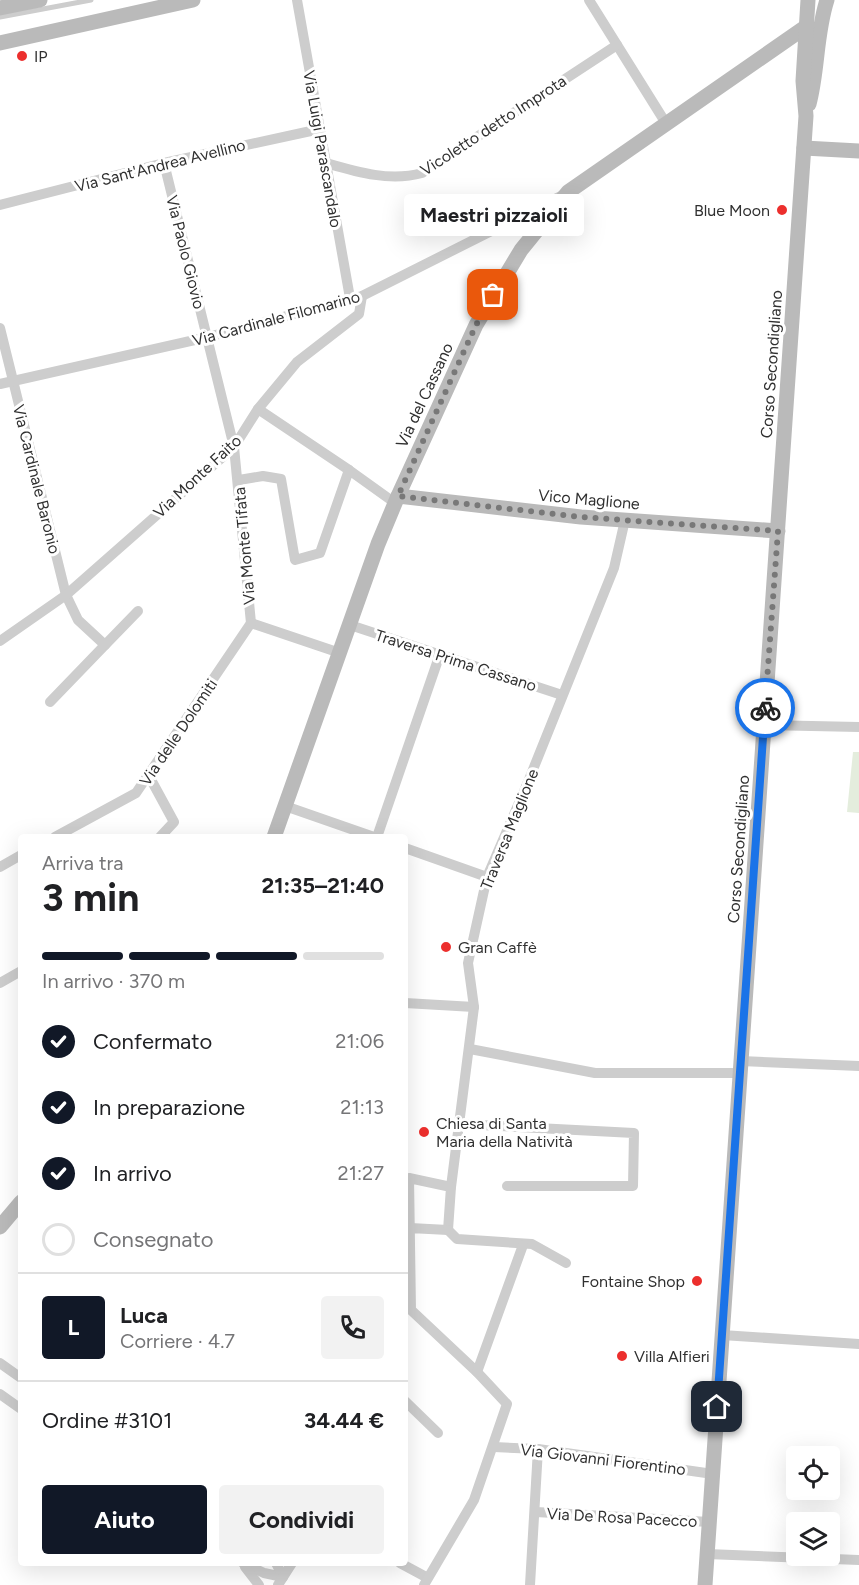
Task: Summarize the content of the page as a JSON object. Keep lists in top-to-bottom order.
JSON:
{
  "streets": {
    "main road": ["Corso Secondigliano", "Via del Cassano", "Vico Maglione"],
    "street": [
      "Vicoletto detto Improta",
      "Via Luigi Parascandalo",
      "Via Sant'Andrea Avellino",
      "Via Paolo Giovio",
      "Via Cardinale Filomarino",
      "Via Monte Faito",
      "Via Cardinale Baronio",
      "Via Monte Tifata",
      "Traversa Prima Cassano",
      "Via delle Dolomiti",
      "Traversa Maglione",
      "Via Giovanni Fiorentino",
      "Via De Rosa Pacecco"
    ]
  },
  "crossings": [
    ["Vicoletto detto Improta", "Via Luigi Parascandalo"],
    ["Via Luigi Parascandalo", "Via Sant'Andrea Avellino"],
    ["Via Luigi Parascandalo", "Via Cardinale Filomarino"],
    ["Via Sant'Andrea Avellino", "Via Paolo Giovio"],
    ["Via Paolo Giovio", "Via Cardinale Filomarino"],
    ["Via Paolo Giovio", "Via Monte Faito"],
    ["Via Paolo Giovio", "Via Monte Tifata"],
    ["Via Cardinale Filomarino", "Via del Cassano"],
    ["Via Cardinale Filomarino", "Via Monte Faito"],
    ["Via Cardinale Filomarino", "Via Cardinale Baronio"],
    ["Corso Secondigliano", "Via del Cassano"],
    ["Corso Secondigliano", "Vico Maglione"],
    ["Corso Secondigliano", "Via Giovanni Fiorentino"],
    ["Corso Secondigliano", "Via De Rosa Pacecco"],
    ["Via del Cassano", "Vico Maglione"],
    ["Via del Cassano", "Via Monte Tifata"],
    ["Via del Cassano", "Traversa Prima Cassano"],
    ["Via Monte Faito", "Via Cardinale Baronio"],
    ["Via Monte Faito", "Via Monte Tifata"],
    ["Vico Maglione", "Traversa Maglione"],
    ["Via Monte Tifata", "Via delle Dolomiti"],
    ["Traversa Prima Cassano", "Traversa Maglione"]
  ],
  "places": [
    "IP",
    "Blue Moon",
    "Maestri pizzaioli",
    "Gran Caffè",
    "Chiesa di Santa Maria della Natività",
    "Fontaine Shop",
    "Villa Alfieri"
  ],
  "page": {
    "bubble": "Maestri pizzaioli",
    "heading": ["3 min", "Arriva tra", "21:35–21:40"],
    "panel": [
      "Luca",
      "Corriere · 4.7",
      "Ordine #3101",
      "34.44 €"
    ],
    "bar": "In arrivo · 370 m",
    "list": [
      ["Confermato", "21:06"],
      ["In preparazione", "21:13"],
      ["In arrivo", "21:27"],
      "Consegnato"
    ],
    "round": "L",
    "buttons": ["Aiuto", "Condividi"]
  }
}
